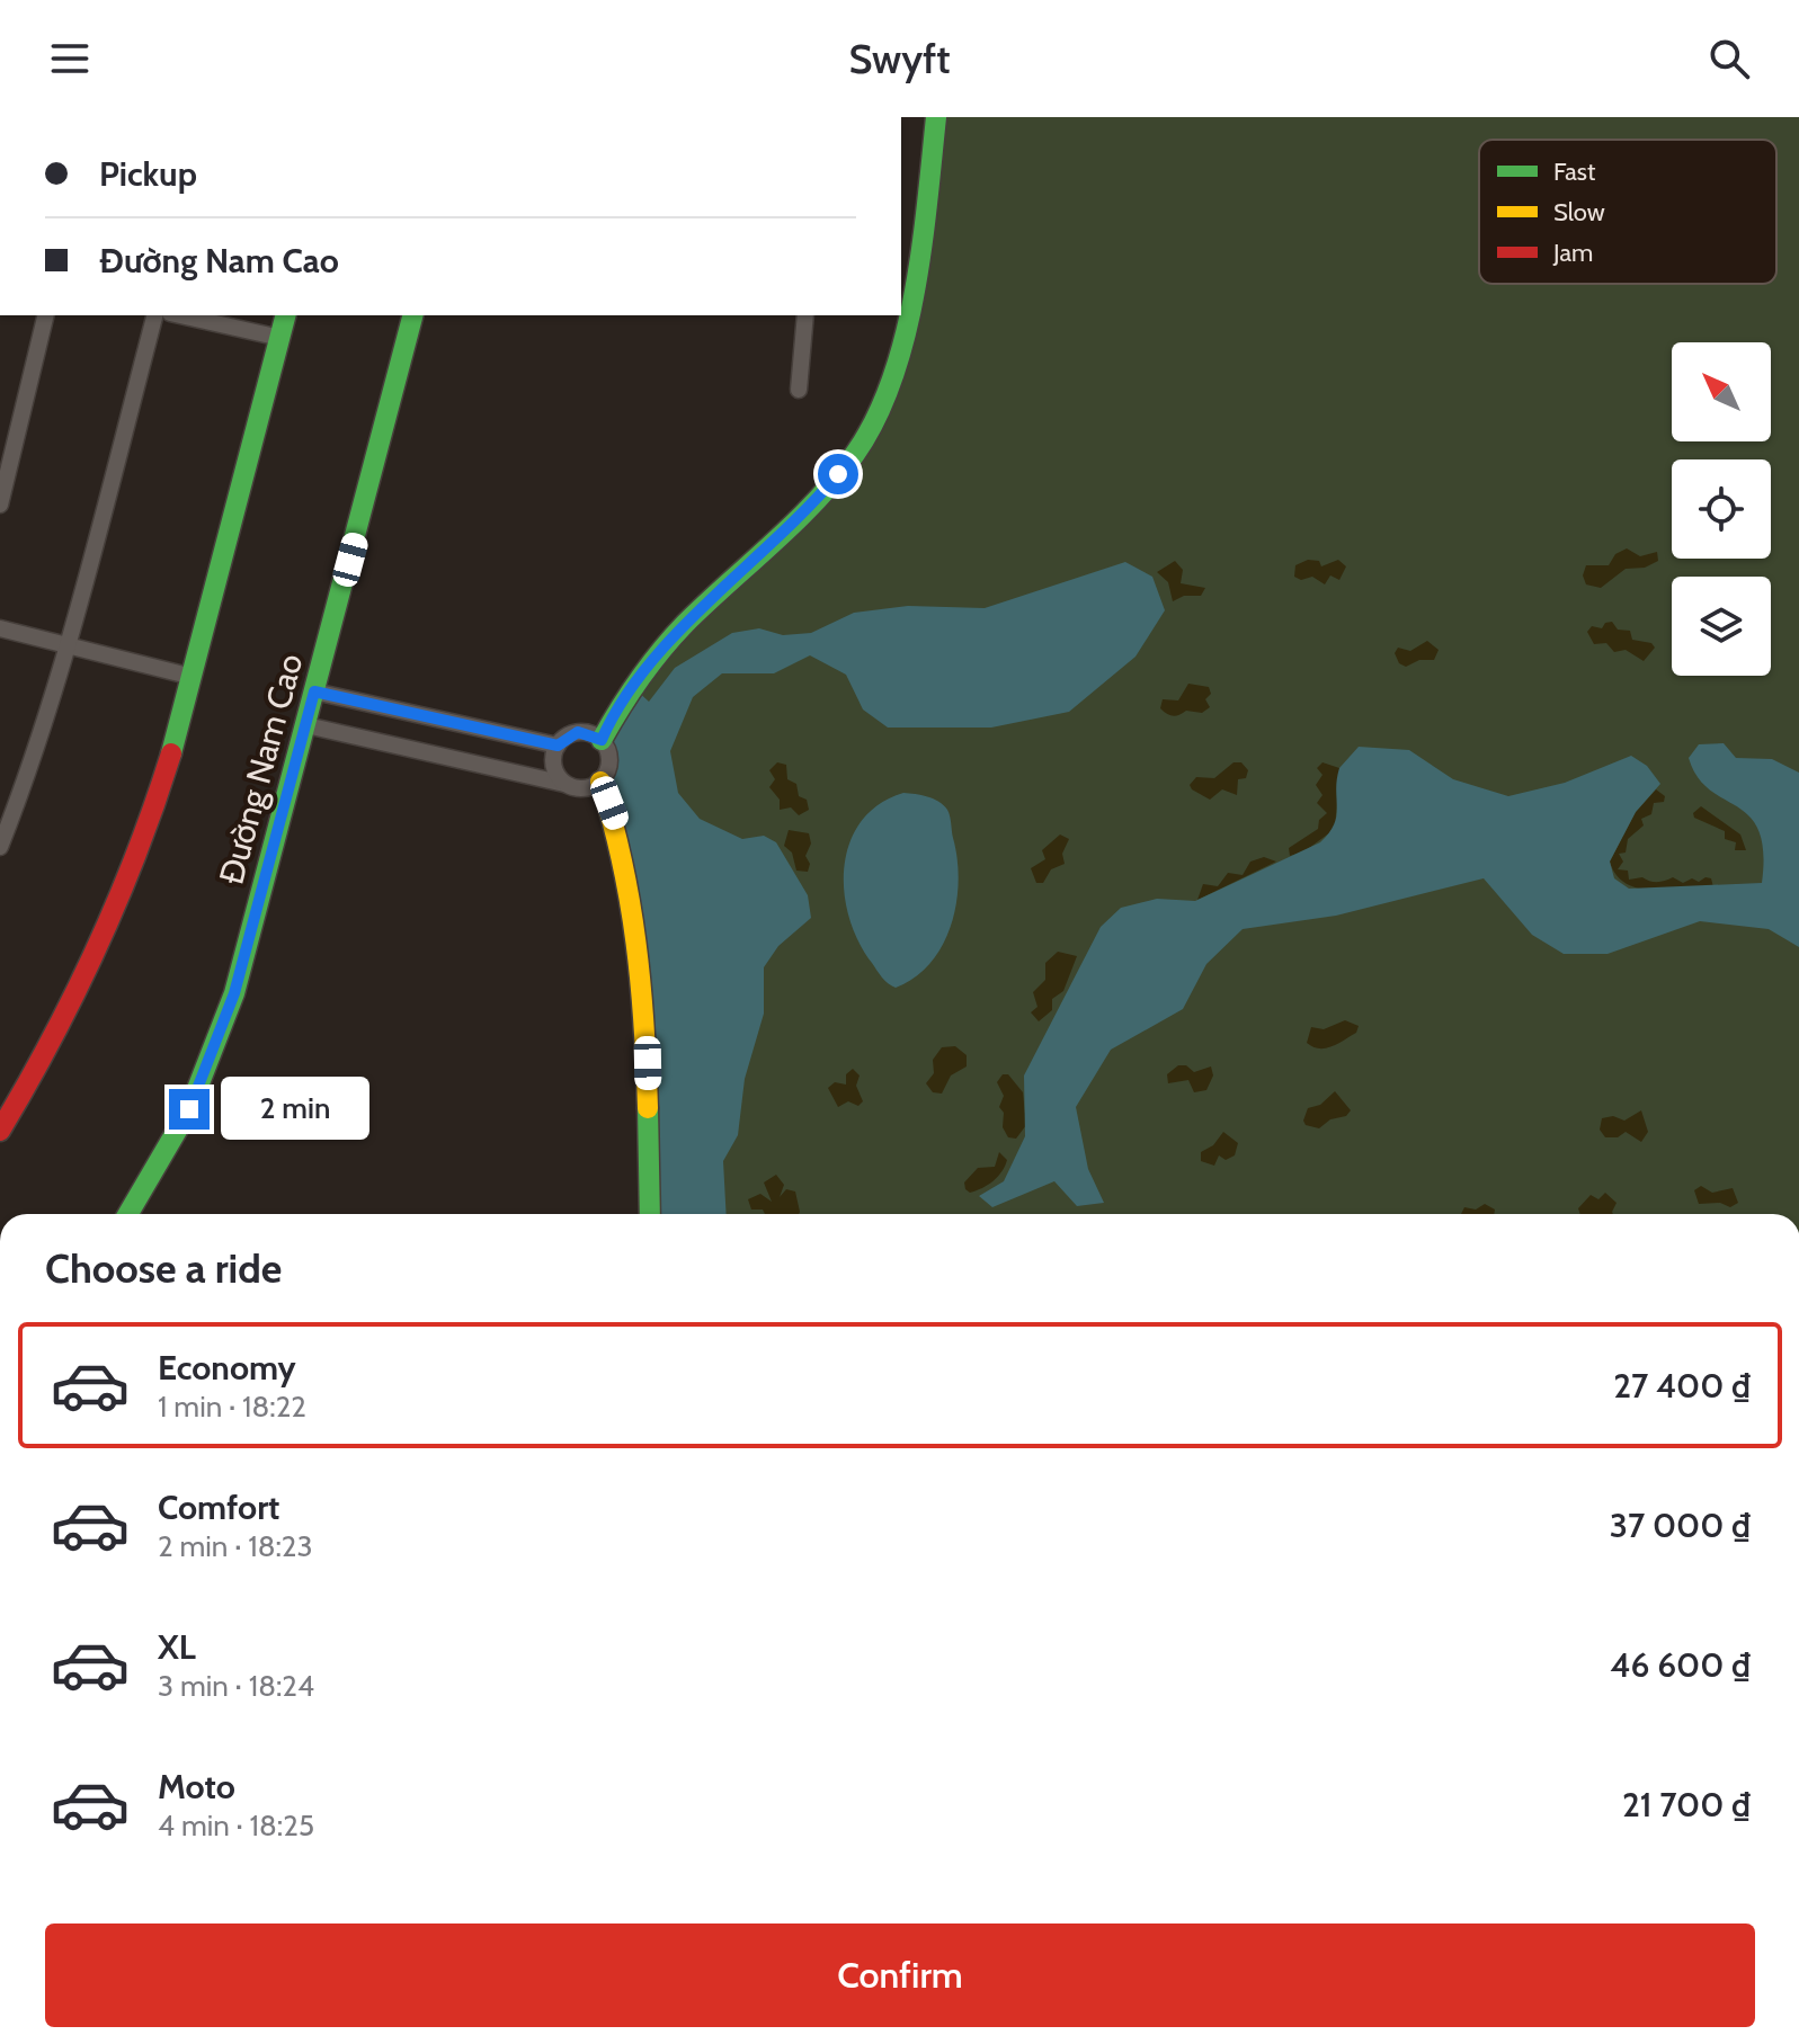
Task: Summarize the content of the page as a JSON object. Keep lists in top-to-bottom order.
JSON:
{
  "streets": {
    "street": ["Đường Nam Cao"]
  },
  "legend": ["Fast", "Slow", "Jam"],
  "north": "top left",
  "page": {
    "header": "Swyft",
    "banner": ["Pickup", "Đường Nam Cao"],
    "bubble": "2 min",
    "heading": "Choose a ride",
    "list": [
      {
        "name": "Economy",
        "note": "1 min · 18:22",
        "value": "27 400 ₫"
      },
      {
        "name": "Comfort",
        "note": "2 min · 18:23",
        "value": "37 000 ₫"
      },
      {
        "name": "XL",
        "note": "3 min · 18:24",
        "value": "46 600 ₫"
      },
      {
        "name": "Moto",
        "note": "4 min · 18:25",
        "value": "21 700 ₫"
      }
    ],
    "buttons": "Confirm"
  }
}
